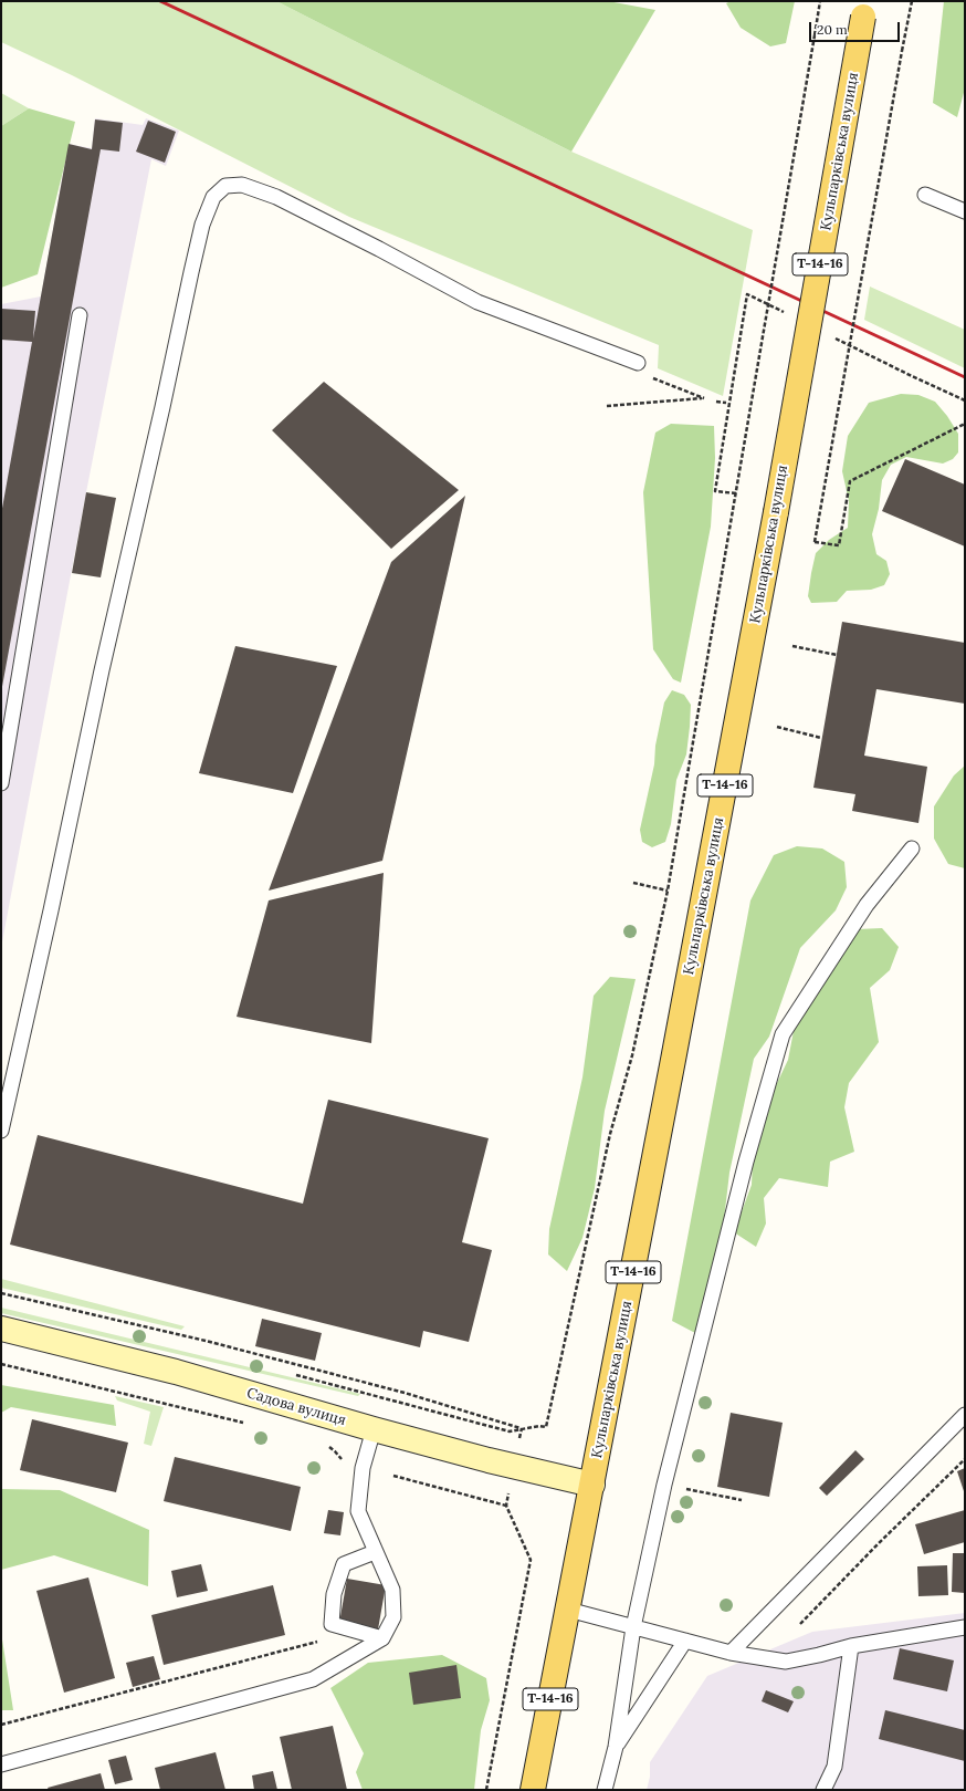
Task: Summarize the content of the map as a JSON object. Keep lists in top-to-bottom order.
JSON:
{
  "streets": {
    "main road": ["Кульпарківська вулиця", "Т-14-16"],
    "street": ["Садова вулиця"]
  },
  "crossings": [
    ["Кульпарківська вулиця", "Садова вулиця"]
  ],
  "scale_bar": "20 m"
}
